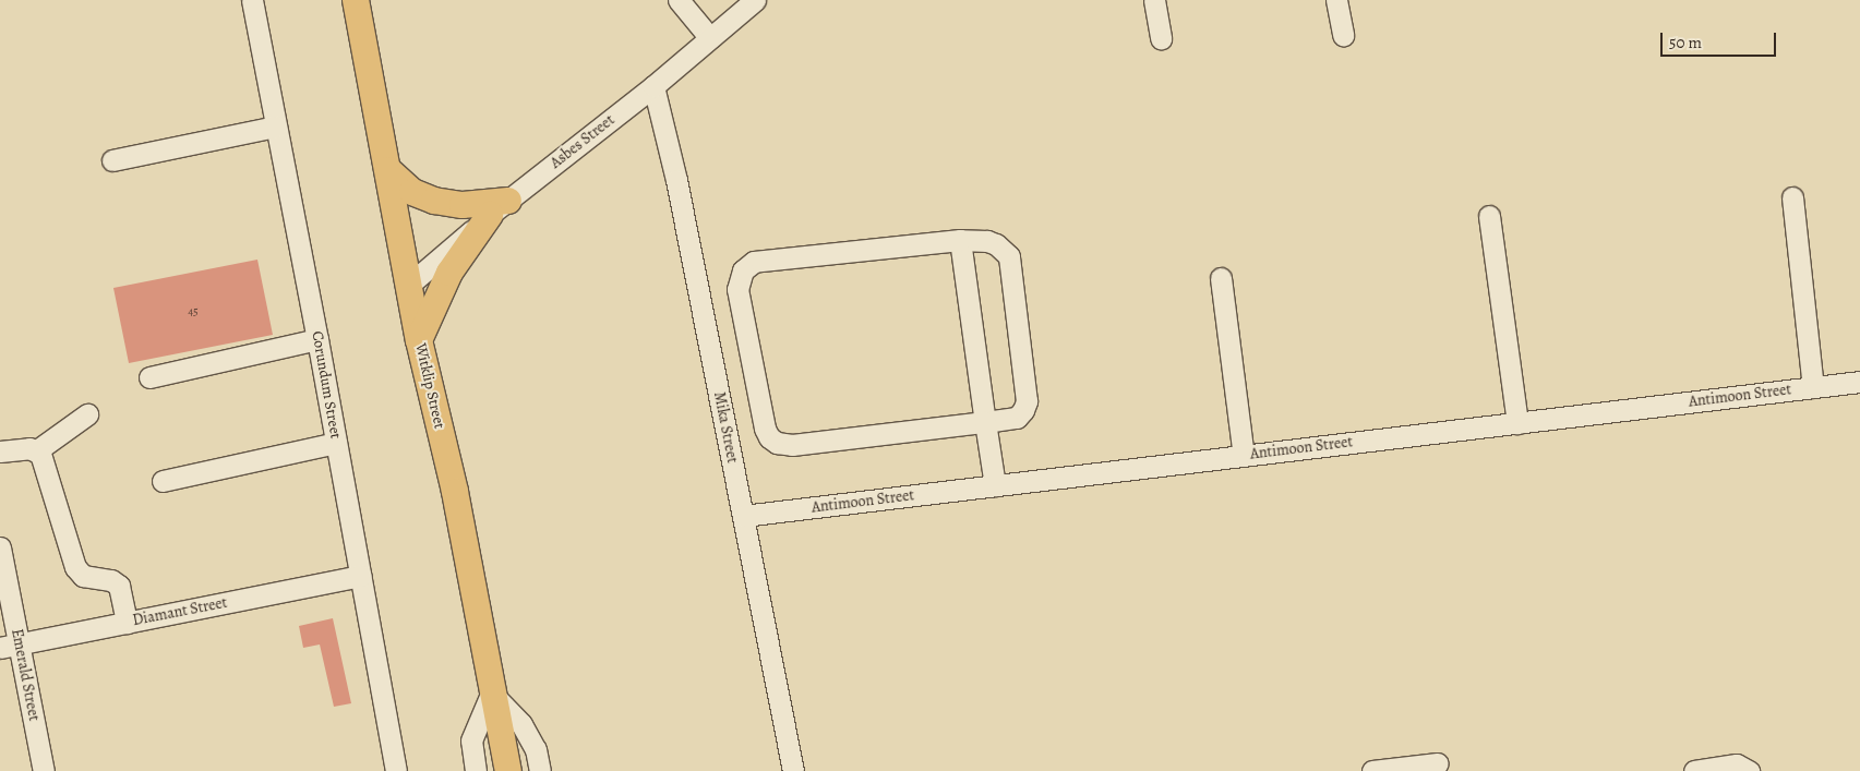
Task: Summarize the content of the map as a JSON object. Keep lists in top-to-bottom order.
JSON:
{
  "streets": {
    "main road": ["Witklip Street"],
    "street": [
      "Asbes Street",
      "Corundum Street",
      "Antimoon Street",
      "Mika Street",
      "Diamant Street",
      "Emerald Street"
    ]
  },
  "crossings": [
    ["Asbes Street", "Witklip Street"],
    ["Asbes Street", "Mika Street"],
    ["Corundum Street", "Diamant Street"],
    ["Antimoon Street", "Mika Street"],
    ["Diamant Street", "Emerald Street"]
  ],
  "house_numbers": ["45"],
  "scale_bar": "50 m"
}
